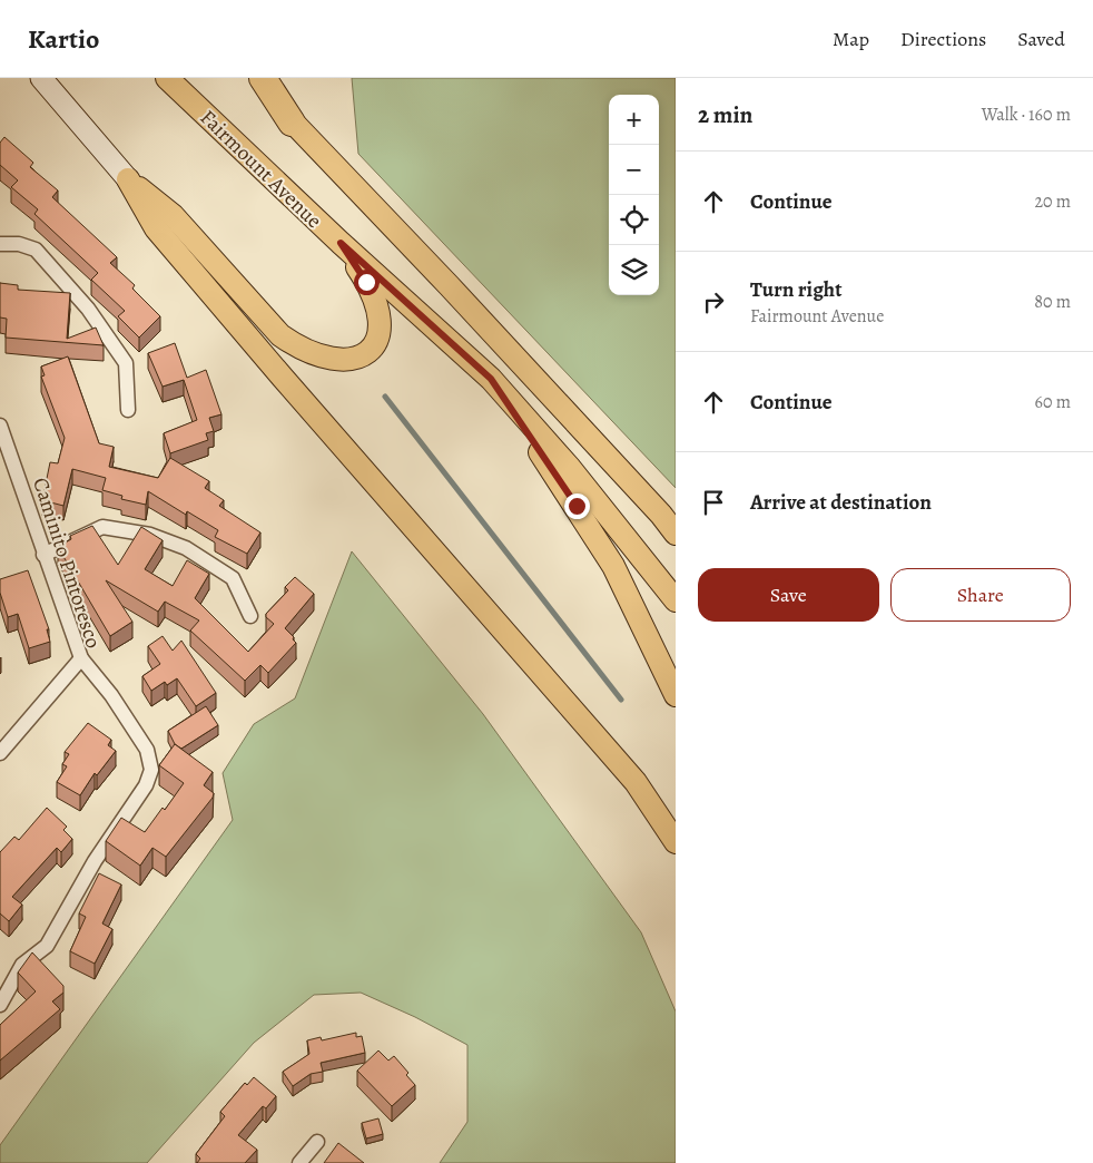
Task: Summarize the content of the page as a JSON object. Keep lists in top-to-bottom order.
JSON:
{
  "streets": {
    "main road": ["Fairmount Avenue"],
    "street": ["Caminito Pintoresco"]
  },
  "page": {
    "header": "Kartio",
    "nav": ["Map", "Directions", "Saved"],
    "heading": ["2 min", "Walk · 160 m"],
    "map_buttons": ["+", "−"],
    "list": [
      ["Continue", "20 m"],
      ["Turn right", "Fairmount Avenue", "80 m"],
      ["Continue", "60 m"],
      "Arrive at destination"
    ],
    "buttons": ["Save", "Share"]
  }
}
